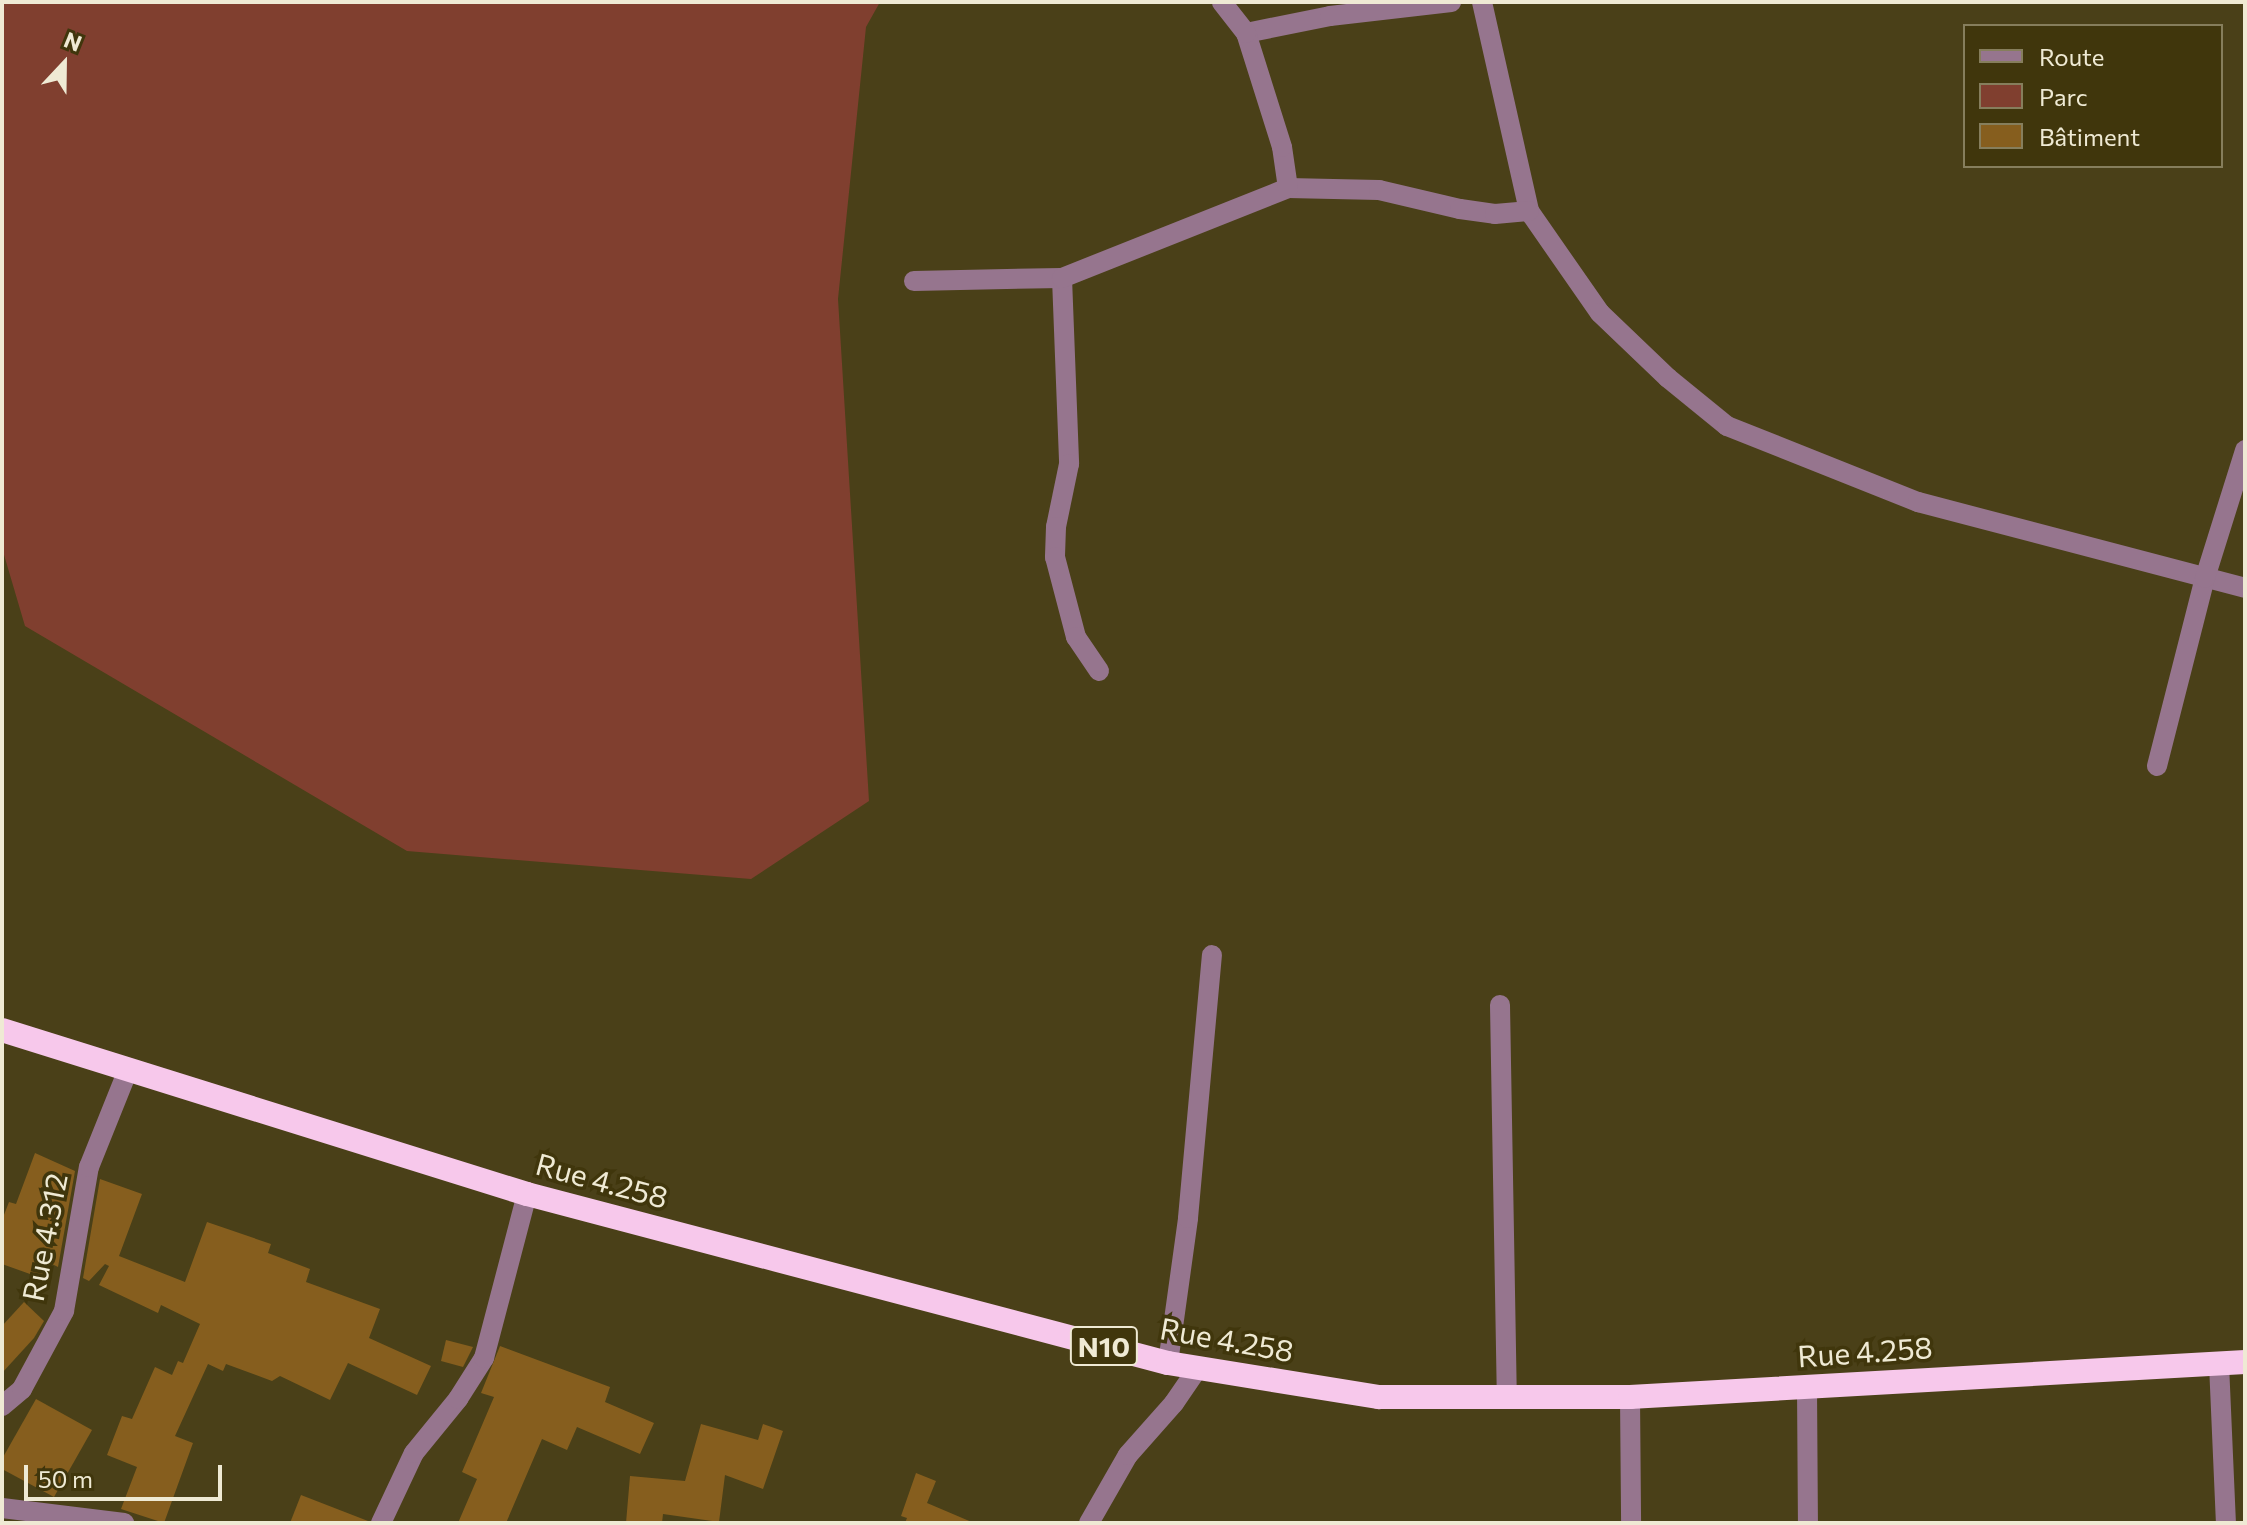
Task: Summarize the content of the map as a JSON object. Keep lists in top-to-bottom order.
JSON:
{
  "streets": {
    "highway": ["Rue 4.258", "N10"],
    "street": ["Rue 4.312"]
  },
  "crossings": [
    ["Rue 4.258", "Rue 4.312"]
  ],
  "legend": ["Route", "Parc", "Bâtiment"],
  "scale_bar": "50 m",
  "north": "top"
}
